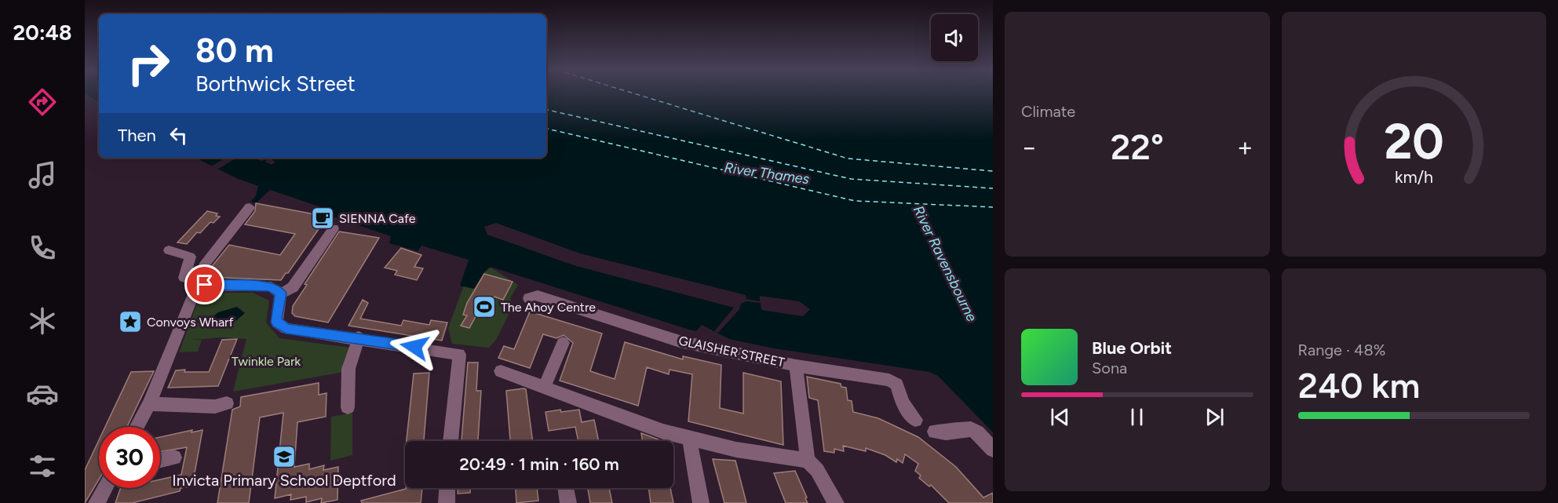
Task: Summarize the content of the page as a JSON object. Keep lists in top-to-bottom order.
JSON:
{
  "streets": {
    "street": ["GLAISHER STREET"]
  },
  "water": ["River Thames", "River Ravensbourne"],
  "parks": ["Twinkle Park"],
  "places": {
    "cafe": ["SIENNA Cafe"],
    "sports": ["The Ahoy Centre"],
    "place": ["Convoys Wharf"],
    "school or university": ["Invicta Primary School Deptford"]
  },
  "page": {
    "tabs": "20:48",
    "tile": [
      "Climate",
      ["Range · 48%", "240 km"]
    ],
    "turn": ["80 m", "Borthwick Street"],
    "then": "Then",
    "heat": ["−", "22°", "+"],
    "song": ["Blue Orbit", "Sona"],
    "limit": "30",
    "trip": "20:49 · 1 min · 160 m",
    "gauge": ["20", "km/h"]
  }
}
